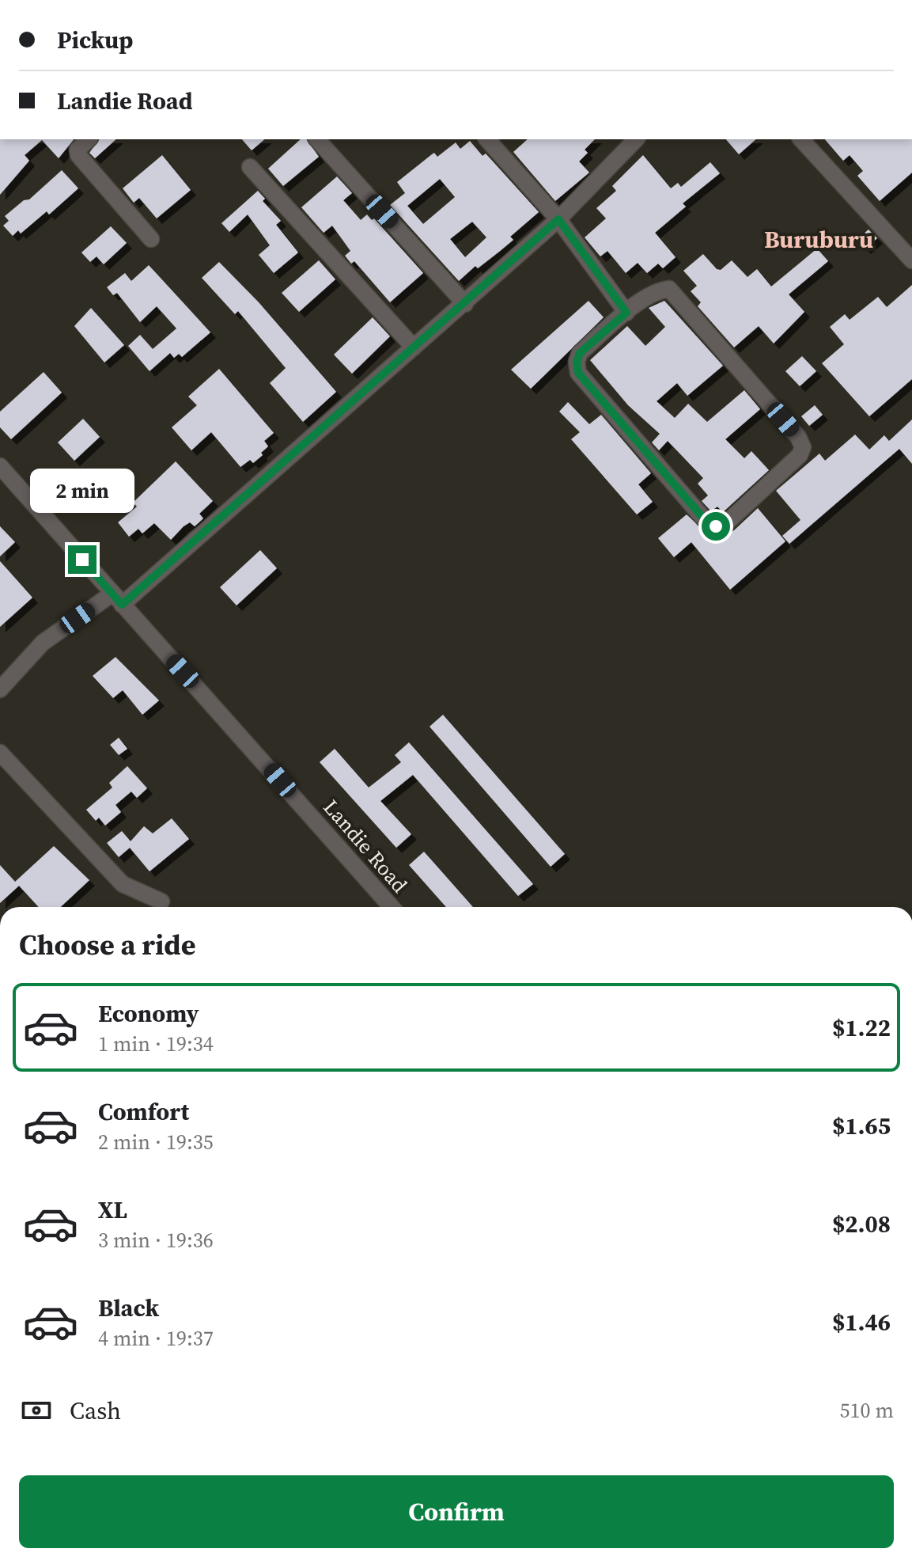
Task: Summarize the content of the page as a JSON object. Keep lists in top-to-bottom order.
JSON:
{
  "streets": {
    "street": ["Landie Road"]
  },
  "districts": ["Buruburu"],
  "page": {
    "banner": ["Pickup", "Landie Road"],
    "bubble": "2 min",
    "heading": "Choose a ride",
    "list": [
      {
        "name": "Economy",
        "note": "1 min · 19:34",
        "value": "$1.22"
      },
      {
        "name": "Comfort",
        "note": "2 min · 19:35",
        "value": "$1.65"
      },
      {
        "name": "XL",
        "note": "3 min · 19:36",
        "value": "$2.08"
      },
      {
        "name": "Black",
        "note": "4 min · 19:37",
        "value": "$1.46"
      }
    ],
    "pay": ["Cash", "510 m"],
    "buttons": "Confirm"
  }
}
